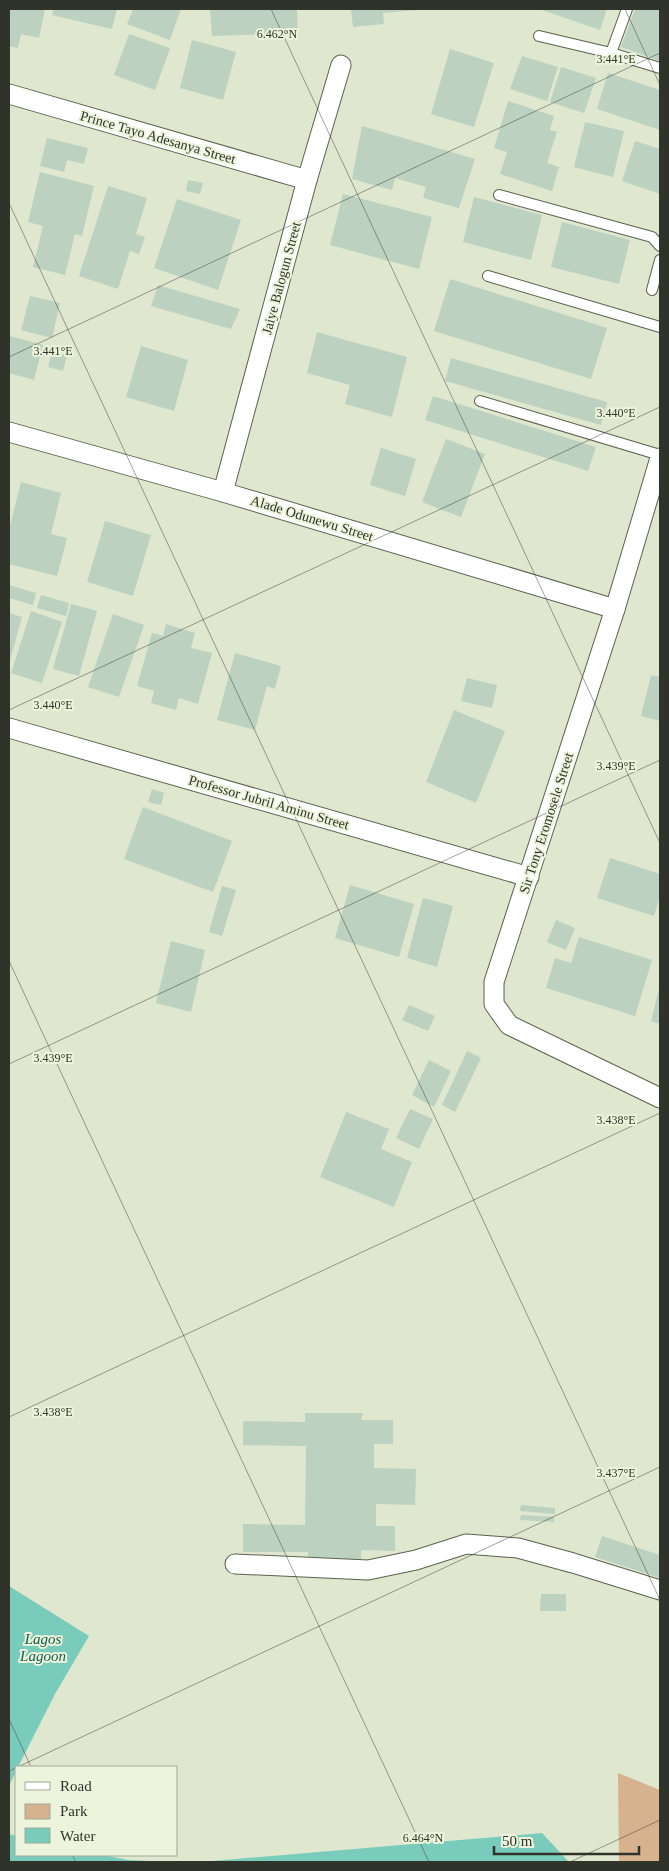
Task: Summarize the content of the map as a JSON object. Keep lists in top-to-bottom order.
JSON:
{
  "streets": {
    "street": [
      "Prince Tayo Adesanya Street",
      "Jaiye Balogun Street",
      "Alade Odunewu Street",
      "Professor Jubril Aminu Street",
      "Sir Tony Eromosele Street"
    ]
  },
  "crossings": [
    ["Prince Tayo Adesanya Street", "Jaiye Balogun Street"],
    ["Jaiye Balogun Street", "Alade Odunewu Street"],
    ["Alade Odunewu Street", "Sir Tony Eromosele Street"],
    ["Professor Jubril Aminu Street", "Sir Tony Eromosele Street"]
  ],
  "water": ["Lagos Lagoon"],
  "legend": ["Road", "Park", "Water"],
  "scale_bar": "50 m",
  "coordinates": [
    "6.462°N",
    "3.441°E",
    "3.440°E",
    "3.439°E",
    "3.438°E",
    "3.437°E",
    "6.464°N"
  ]
}
